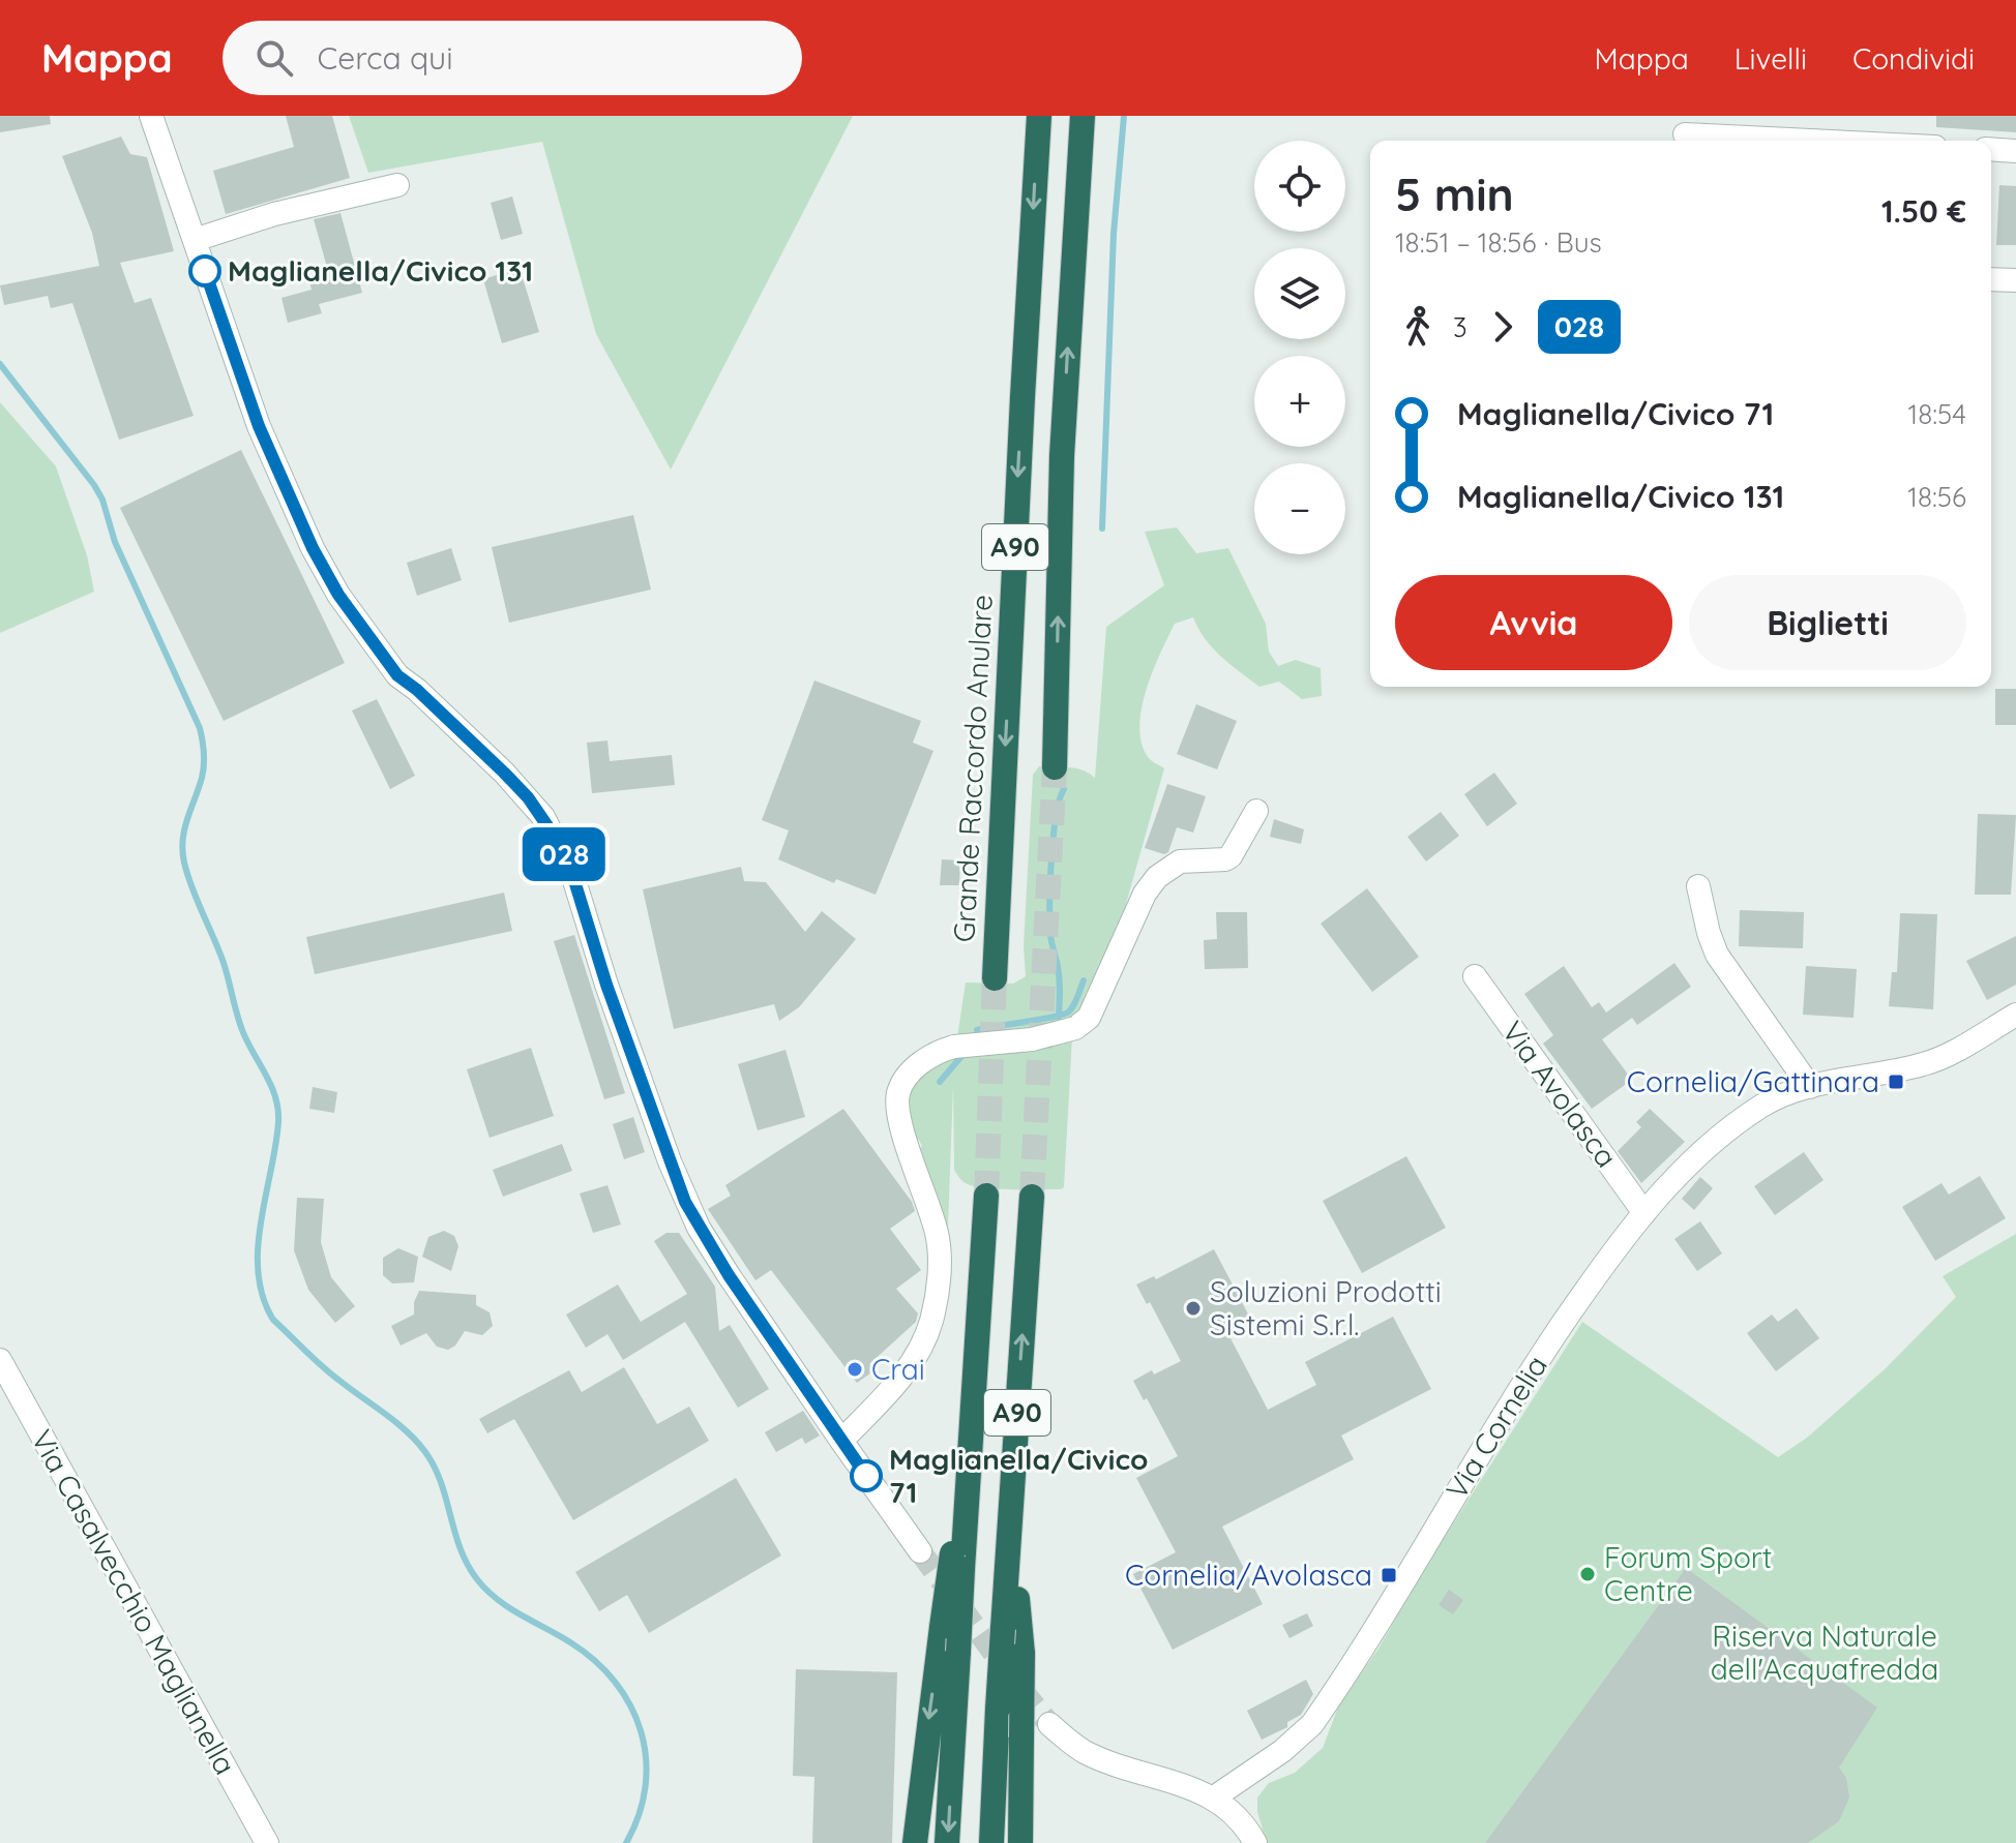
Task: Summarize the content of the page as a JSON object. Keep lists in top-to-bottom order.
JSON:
{
  "streets": {
    "highway": ["A90", "Grande Raccordo Anulare"],
    "street": ["Via Avolasca", "Via Cornelia", "Via Casalvecchio Maglianella"]
  },
  "crossings": [
    ["Via Avolasca", "Via Cornelia"]
  ],
  "parks": ["Riserva Naturale dell'Acquafredda"],
  "places": {
    "other": [
      "Maglianella/Civico 131",
      "Soluzioni Prodotti Sistemi S.r.l.",
      "Crai",
      "Maglianella/Civico 71",
      "Forum Sport Centre"
    ],
    "transit": ["Cornelia/Gattinara", "Cornelia/Avolasca"]
  },
  "lines": ["bus line 028"],
  "page": {
    "header": "Mappa",
    "search": "Cerca qui",
    "nav": ["Mappa", "Livelli", "Condividi"],
    "on_map": "028",
    "map_buttons": ["+", "−"],
    "heading": ["5 min", "18:51 – 18:56 · Bus", "1.50 €"],
    "legs": ["3", "028"],
    "list": [
      {
        "name": "Maglianella/Civico 71",
        "value": "18:54"
      },
      {
        "name": "Maglianella/Civico 131",
        "value": "18:56"
      }
    ],
    "buttons": ["Avvia", "Biglietti"]
  }
}
